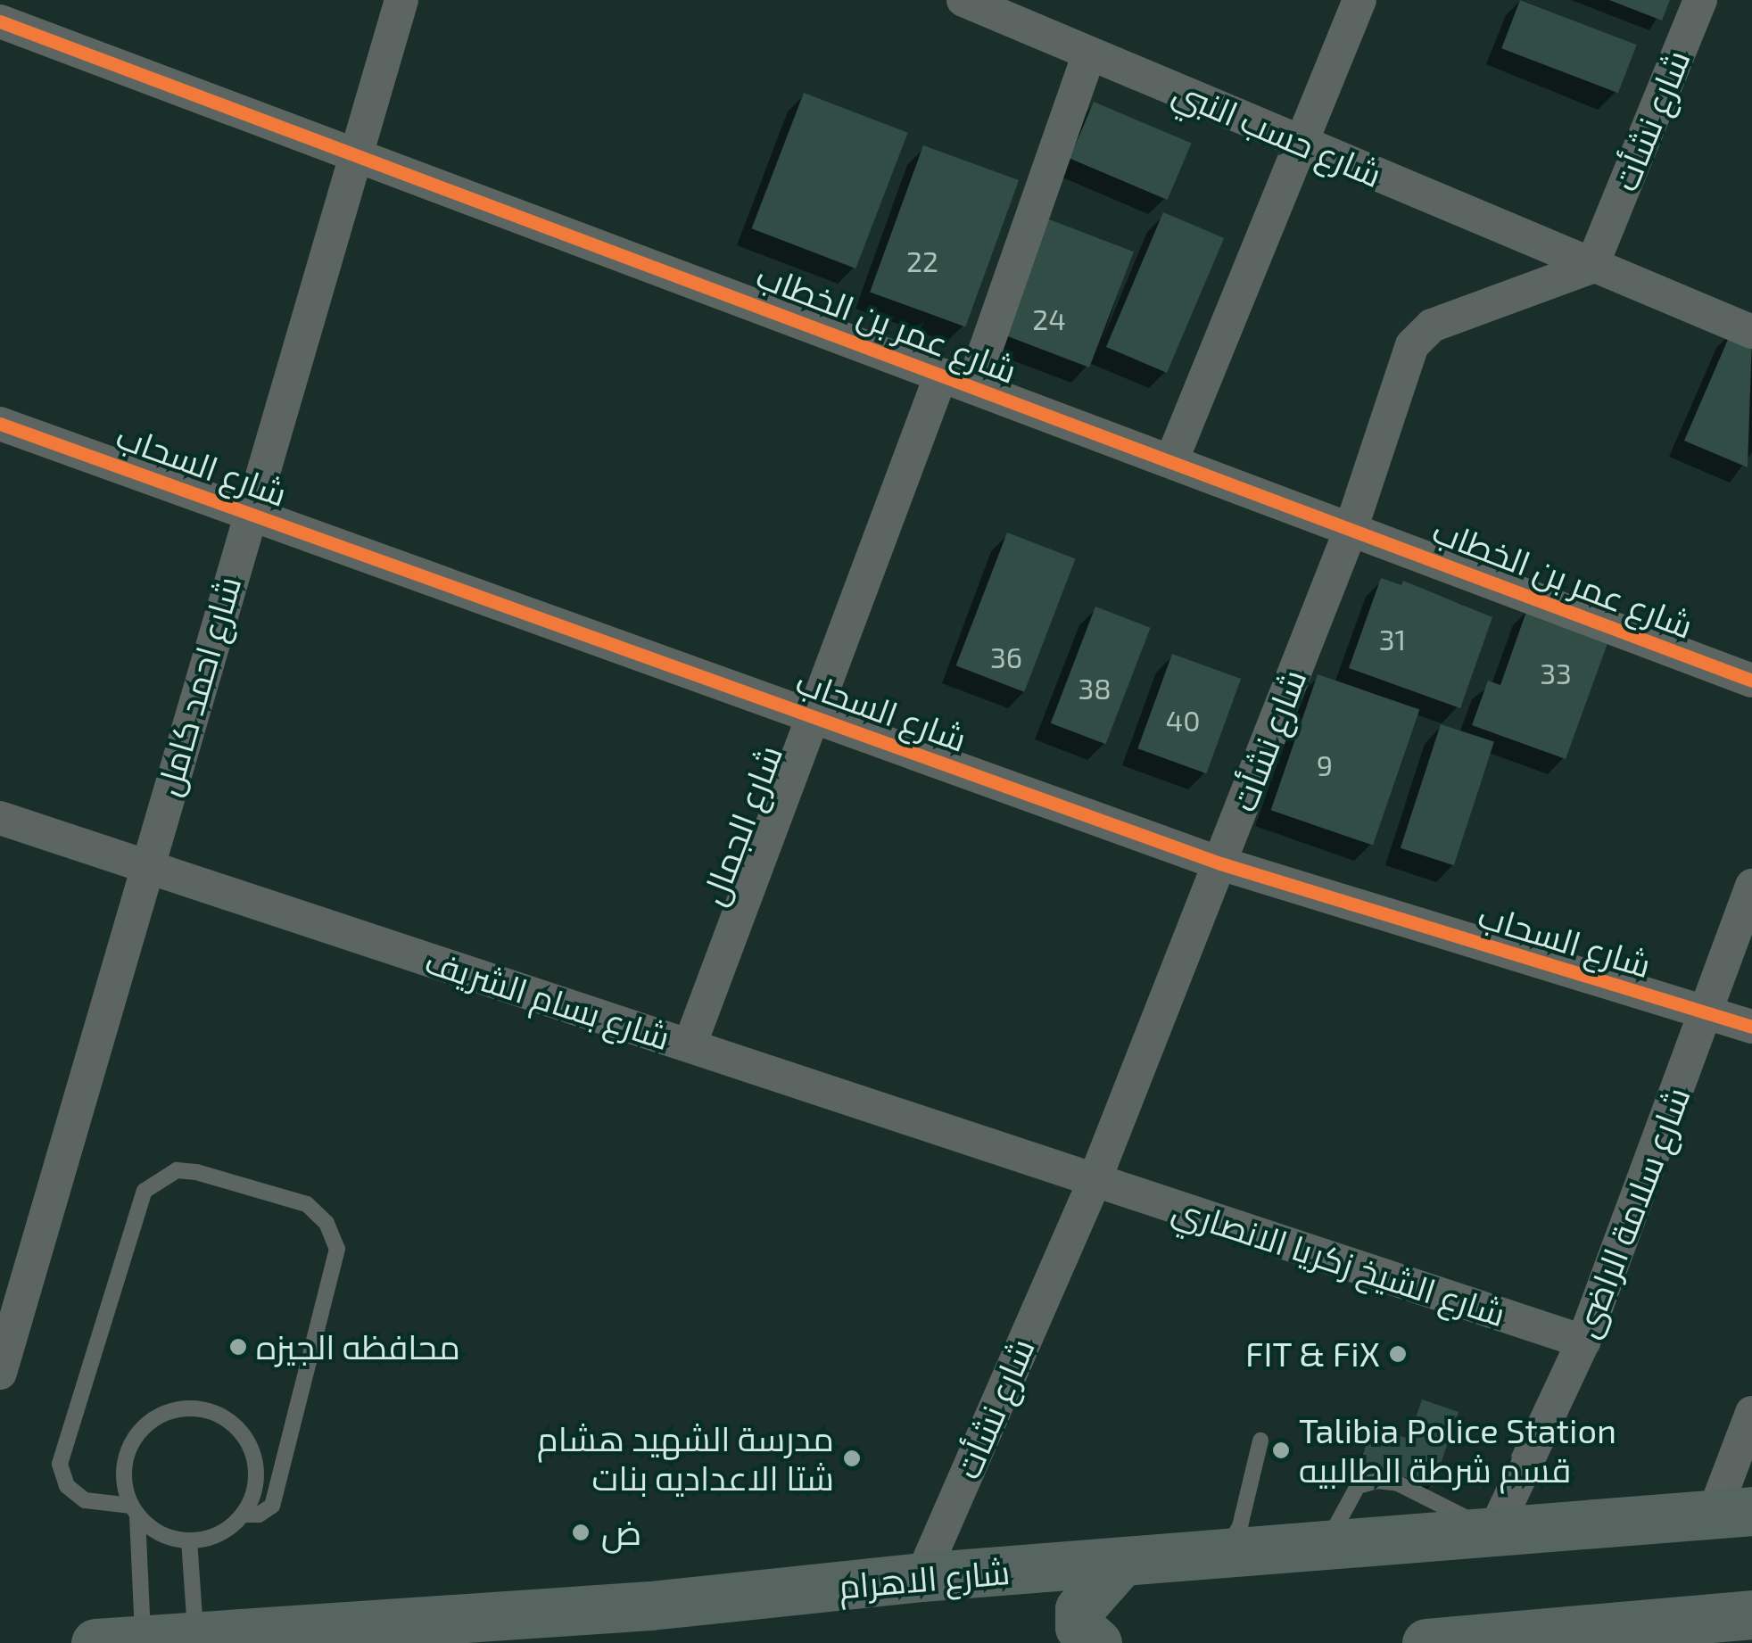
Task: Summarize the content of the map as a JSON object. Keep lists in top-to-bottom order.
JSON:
{
  "streets": {
    "main road": ["شارع الاهرام"],
    "street": [
      "شارع نشأت",
      "شارع حسب النبي",
      "شارع عمر بن الخطاب",
      "شارع السحاب",
      "شارع احمد كامل",
      "شارع الجمال",
      "شارع بسام الشريف",
      "شارع سلامة الراضى",
      "شارع الشيخ زكريا الانصاري"
    ]
  },
  "crossings": [
    ["شارع نشأت", "شارع حسب النبي"],
    ["شارع نشأت", "شارع عمر بن الخطاب"],
    ["شارع نشأت", "شارع السحاب"],
    ["شارع نشأت", "شارع بسام الشريف"],
    ["شارع نشأت", "شارع الشيخ زكريا الانصاري"],
    ["شارع نشأت", "شارع الاهرام"],
    ["شارع عمر بن الخطاب", "شارع احمد كامل"],
    ["شارع عمر بن الخطاب", "شارع الجمال"],
    ["شارع السحاب", "شارع احمد كامل"],
    ["شارع السحاب", "شارع الجمال"],
    ["شارع السحاب", "شارع سلامة الراضى"],
    ["شارع احمد كامل", "شارع بسام الشريف"],
    ["شارع الجمال", "شارع بسام الشريف"],
    ["شارع بسام الشريف", "شارع الشيخ زكريا الانصاري"],
    ["شارع سلامة الراضى", "شارع الشيخ زكريا الانصاري"],
    ["شارع سلامة الراضى", "شارع الاهرام"]
  ],
  "places": [
    "محافظه الجيزه",
    "FIT & FiX",
    "Talibia Police Station قسم شرطة الطالبيه",
    "مدرسة الشهيد هشام شتا الاعداديه بنات",
    "ض"
  ],
  "house_numbers": [
    "22",
    "24",
    "31",
    "36",
    "33",
    "38",
    "40",
    "9"
  ]
}
